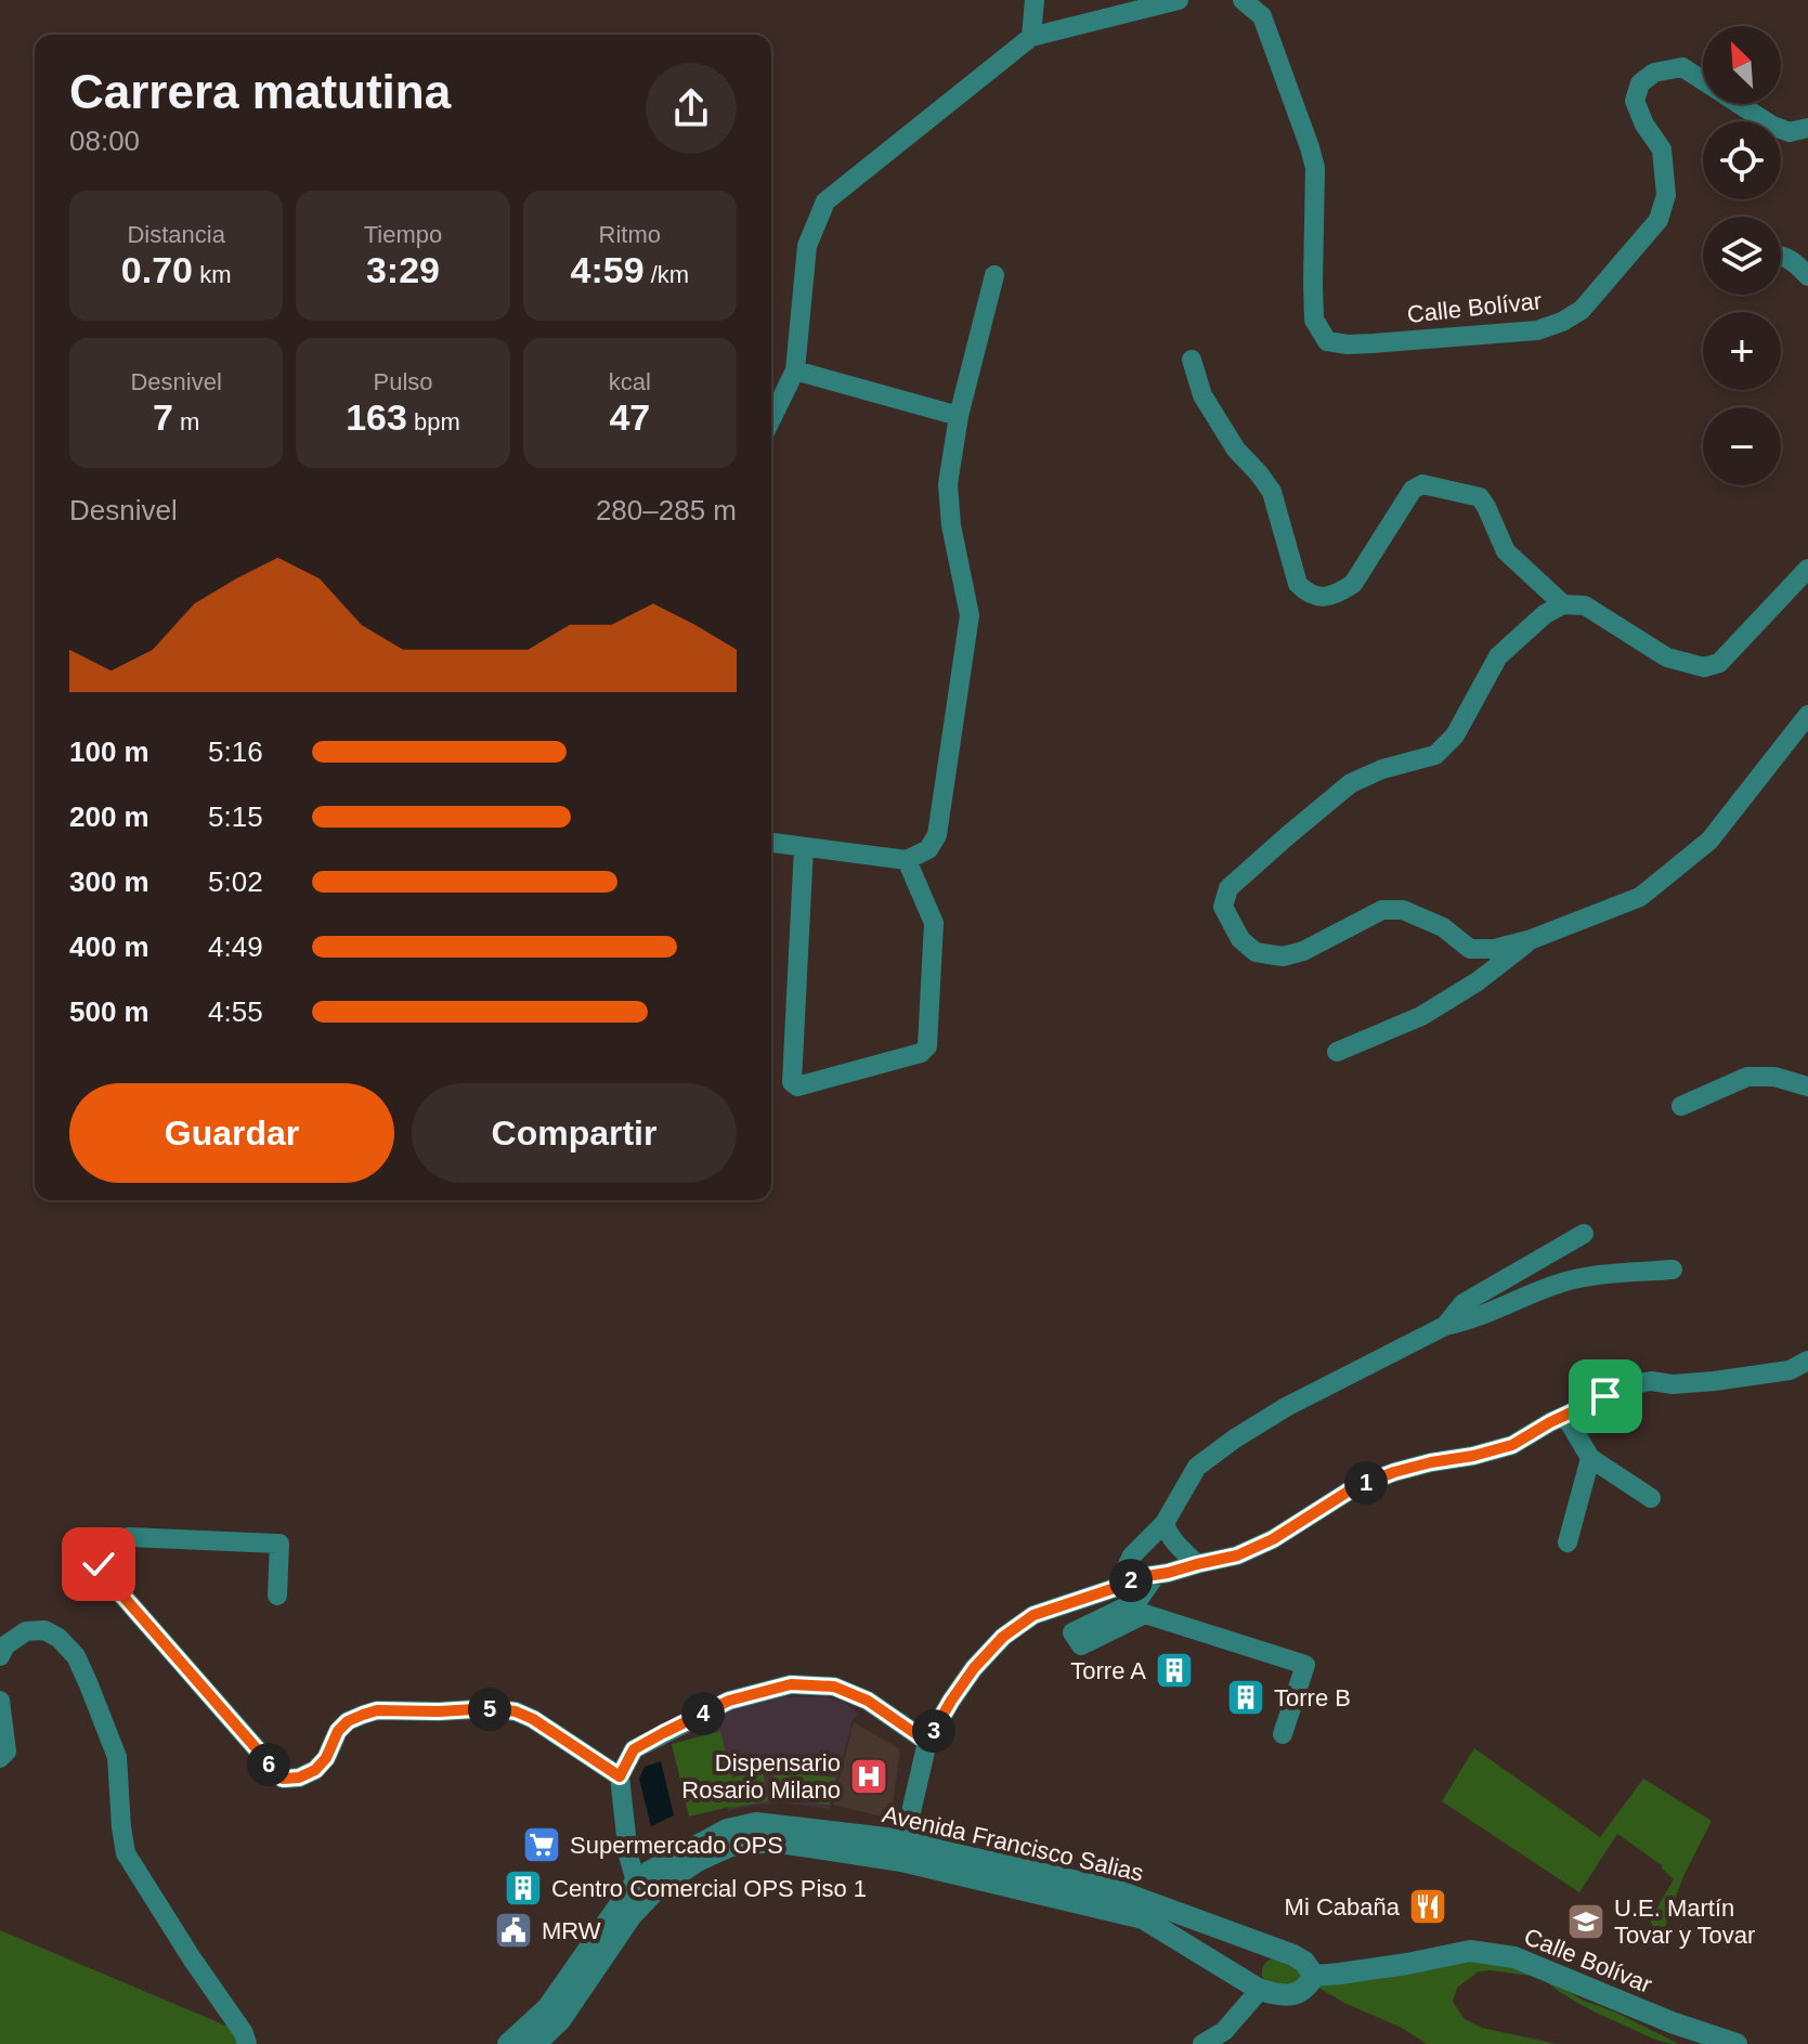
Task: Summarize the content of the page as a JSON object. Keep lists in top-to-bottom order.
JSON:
{
  "streets": {
    "street": ["Calle Bolívar", "Avenida Francisco Salias"]
  },
  "crossings": [
    ["Calle Bolívar", "Avenida Francisco Salias"]
  ],
  "places": {
    "building": ["Torre A", "Torre B", "Centro Comercial OPS Piso 1"],
    "hospital": ["Dispensario Rosario Milano"],
    "supermarket": ["Supermercado OPS"],
    "restaurant": ["Mi Cabaña"],
    "school or university": ["U.E. Martín Tovar y Tovar"],
    "public building": ["MRW"]
  },
  "north": "top left",
  "page": {
    "map_buttons": ["+", "−"],
    "heading": ["Carrera matutina", "08:00"],
    "stats": [
      ["Distancia", "0.70 km"],
      ["Tiempo", "3:29"],
      ["Ritmo", "4:59 /km"],
      ["Desnivel", "7 m"],
      ["Pulso", "163 bpm"],
      ["kcal", "47"]
    ],
    "chart": ["Desnivel", "280–285 m"],
    "list": [
      {
        "name": "100 m",
        "note": "5:16"
      },
      {
        "name": "200 m",
        "note": "5:15"
      },
      {
        "name": "300 m",
        "note": "5:02"
      },
      {
        "name": "400 m",
        "note": "4:49"
      },
      {
        "name": "500 m",
        "note": "4:55"
      }
    ],
    "buttons": ["Guardar", "Compartir"],
    "pins": [
      "1",
      "2",
      "5",
      "4",
      "3",
      "6"
    ]
  }
}
